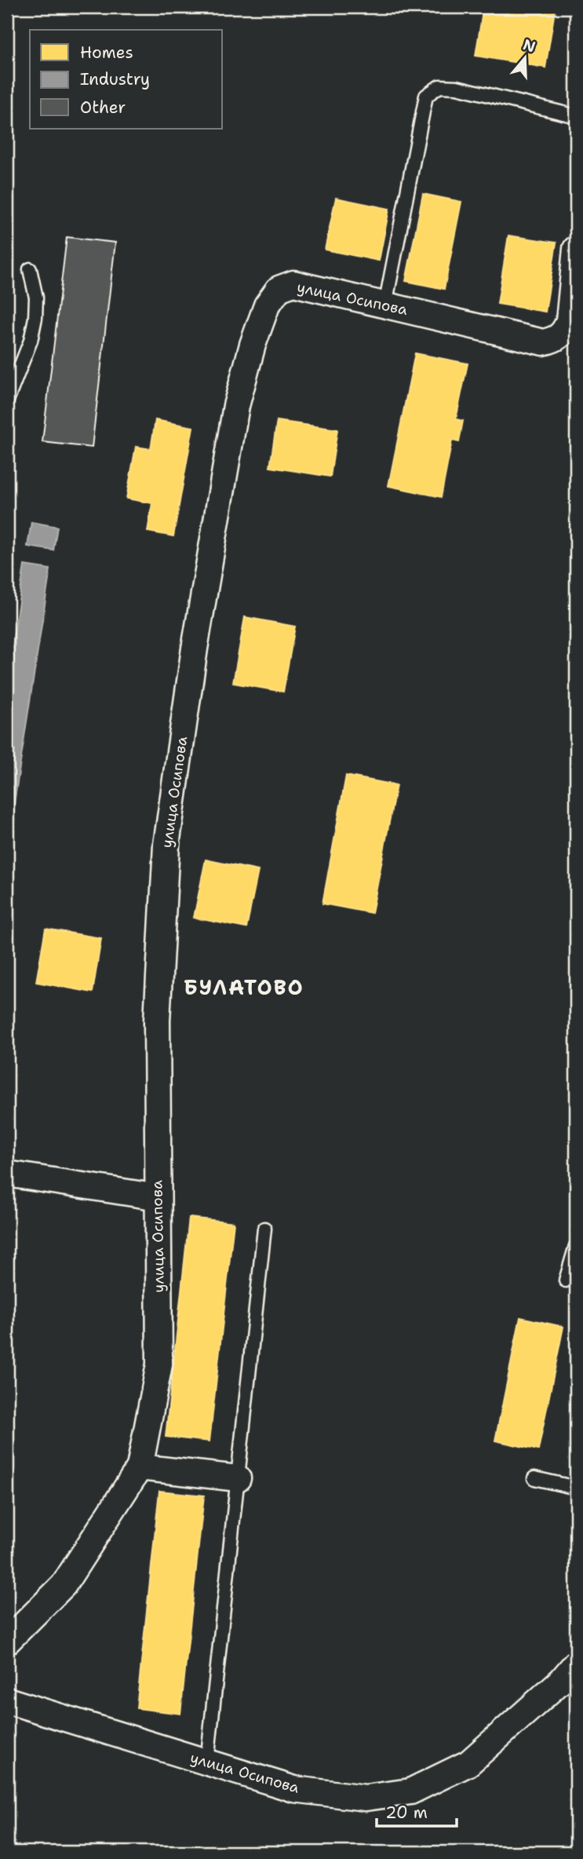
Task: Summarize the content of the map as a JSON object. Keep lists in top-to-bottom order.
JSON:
{
  "streets": {
    "street": ["улица Осипова"]
  },
  "districts": ["БУЛАТОВО"],
  "legend": ["Homes", "Industry", "Other"],
  "scale_bar": "20 m",
  "north": "top"
}
